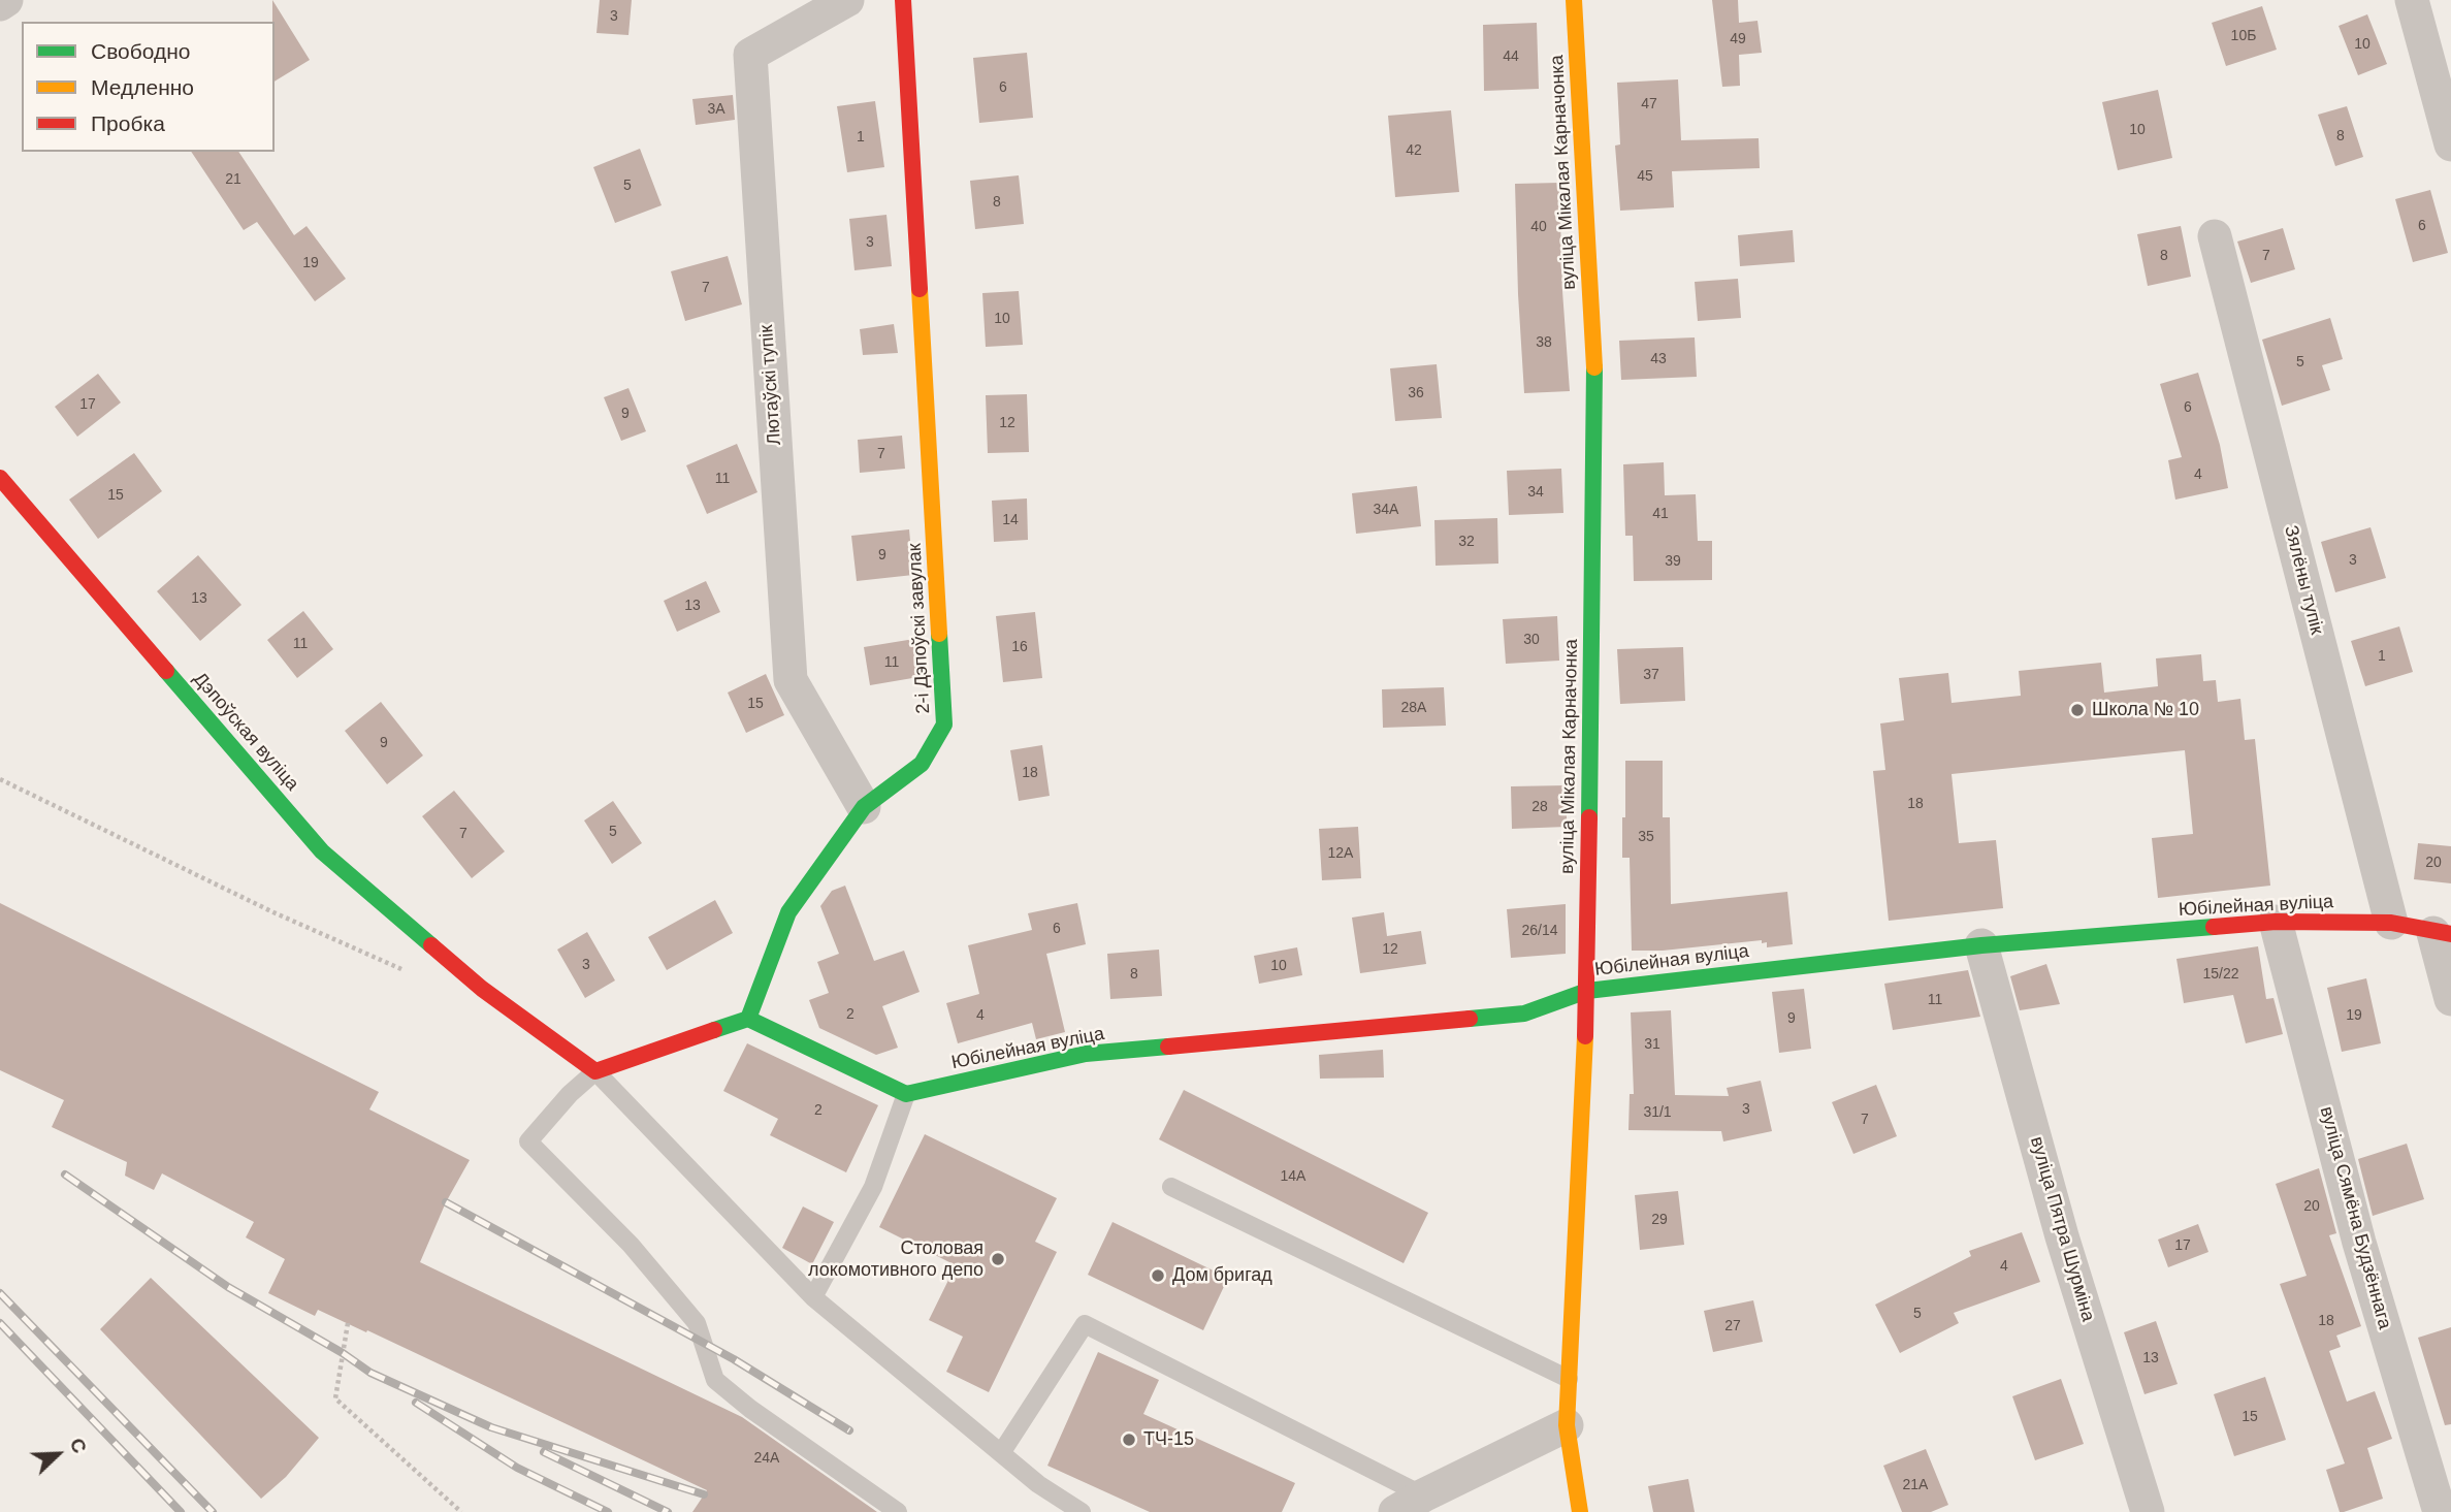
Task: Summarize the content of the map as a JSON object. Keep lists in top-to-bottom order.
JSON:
{
  "streets": {
    "street": [
      "вуліца Мікалая Карначонка",
      "Лютаўскі тупік",
      "Зялёны тупік",
      "2-і Дэпоўскі завулак",
      "Дэпоўская вуліца",
      "Юбілейная вуліца",
      "вуліца Сямёна Будзённага",
      "вуліца Пятра Шурміна"
    ]
  },
  "crossings": [
    ["вуліца Мікалая Карначонка", "Юбілейная вуліца"],
    ["Лютаўскі тупік", "2-і Дэпоўскі завулак"],
    ["Зялёны тупік", "Юбілейная вуліца"],
    ["Юбілейная вуліца", "вуліца Сямёна Будзённага"],
    ["Юбілейная вуліца", "вуліца Пятра Шурміна"]
  ],
  "places": [
    "Школа № 10",
    "Столовая локомотивного депо",
    "Дом бригад",
    "ТЧ-15"
  ],
  "house_numbers": [
    "3",
    "10Б",
    "49",
    "10",
    "44",
    "6",
    "47",
    "3А",
    "10",
    "8",
    "1",
    "42",
    "45",
    "21",
    "5",
    "8",
    "6",
    "40",
    "3",
    "8",
    "7",
    "19",
    "7",
    "10",
    "38",
    "43",
    "5",
    "36",
    "17",
    "6",
    "9",
    "12",
    "7",
    "4",
    "11",
    "34",
    "15",
    "34А",
    "41",
    "14",
    "32",
    "9",
    "3",
    "39",
    "13",
    "13",
    "30",
    "11",
    "16",
    "1",
    "11",
    "37",
    "15",
    "28А",
    "9",
    "18",
    "18",
    "28",
    "5",
    "7",
    "35",
    "12А",
    "20",
    "6",
    "26/14",
    "12",
    "3",
    "10",
    "8",
    "15/22",
    "11",
    "2",
    "4",
    "19",
    "9",
    "31",
    "3",
    "2",
    "31/1",
    "7",
    "14А",
    "20",
    "29",
    "17",
    "4",
    "5",
    "18",
    "27",
    "13",
    "15",
    "24А",
    "21А"
  ],
  "legend": ["Свободно", "Медленно", "Пробка"],
  "north": "top right"
}
